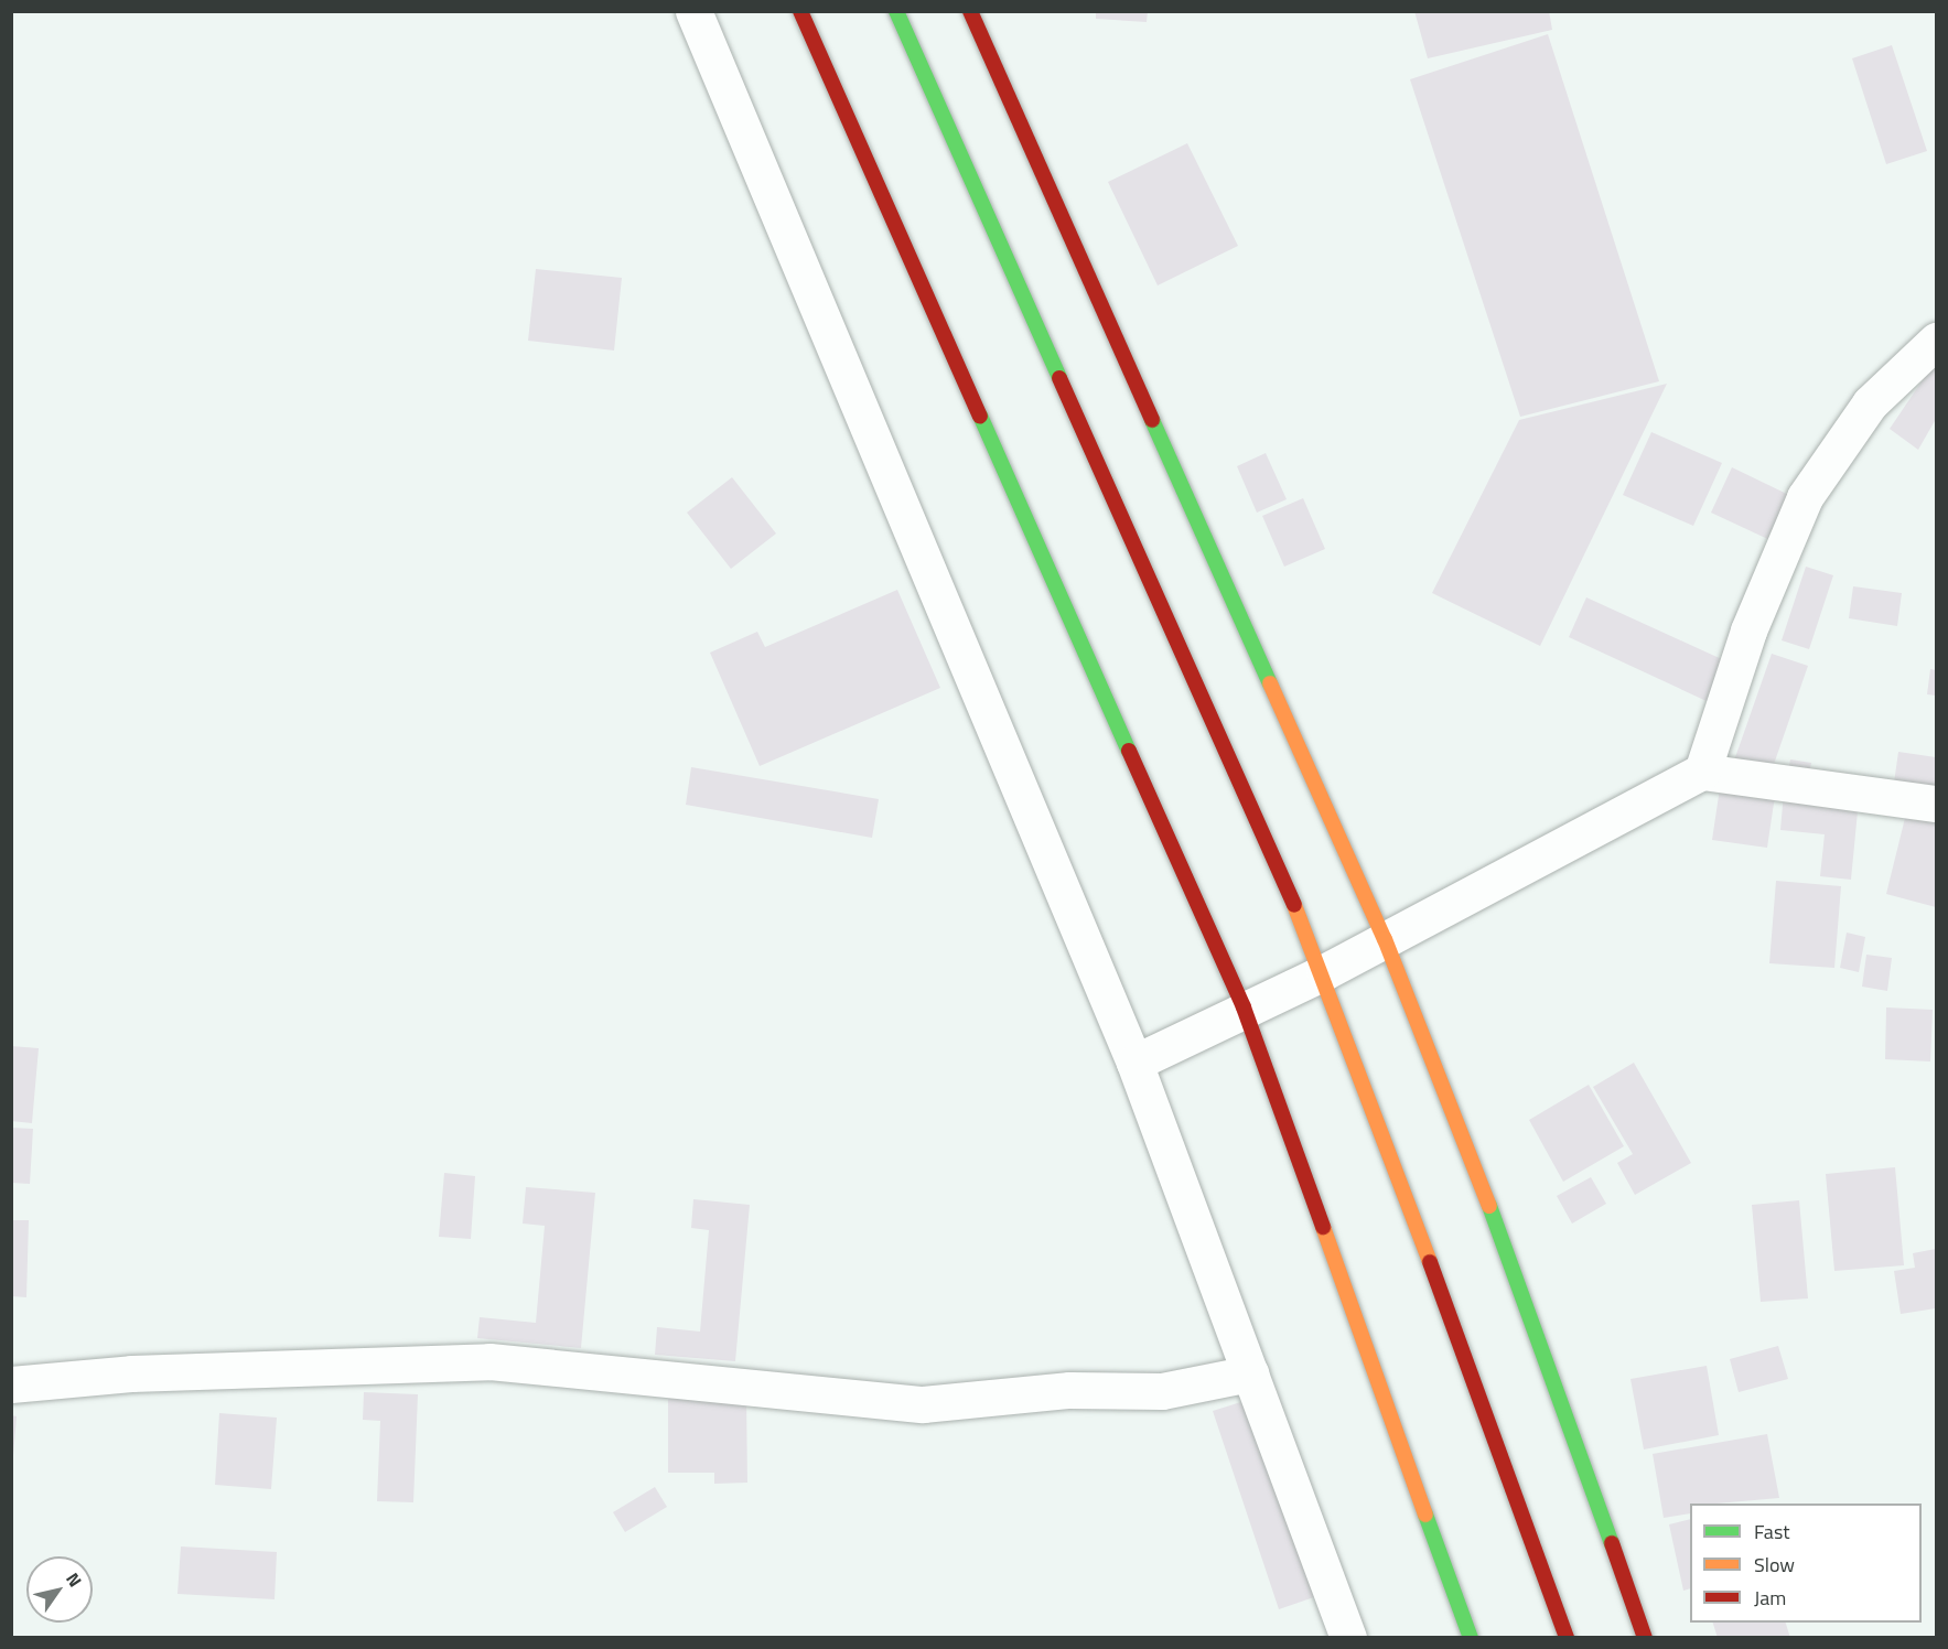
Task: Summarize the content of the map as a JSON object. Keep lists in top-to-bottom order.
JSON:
{
  "legend": ["Fast", "Slow", "Jam"],
  "north": "top right"
}
